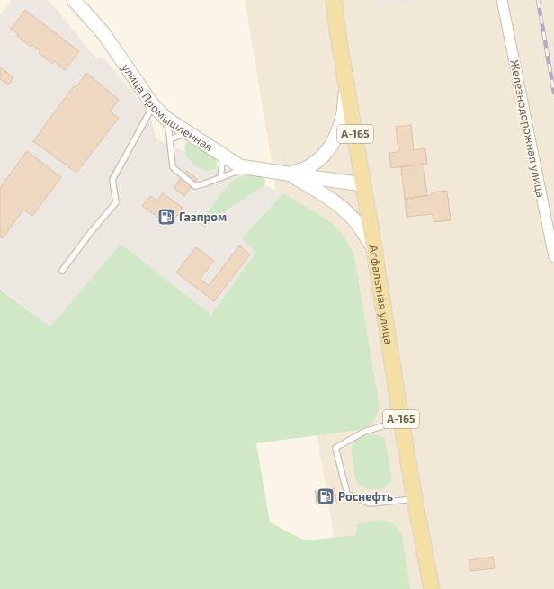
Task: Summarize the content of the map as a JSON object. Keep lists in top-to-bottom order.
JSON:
{
  "streets": {
    "main road": ["А-165", "Асфальтная улица"],
    "street": ["улица Промышленная", "Железнодорожная улица"]
  },
  "crossings": [
    ["улица Промышленная", "Асфальтная улица"]
  ],
  "places": {
    "fuel station": ["Газпром", "Роснефть"]
  }
}
